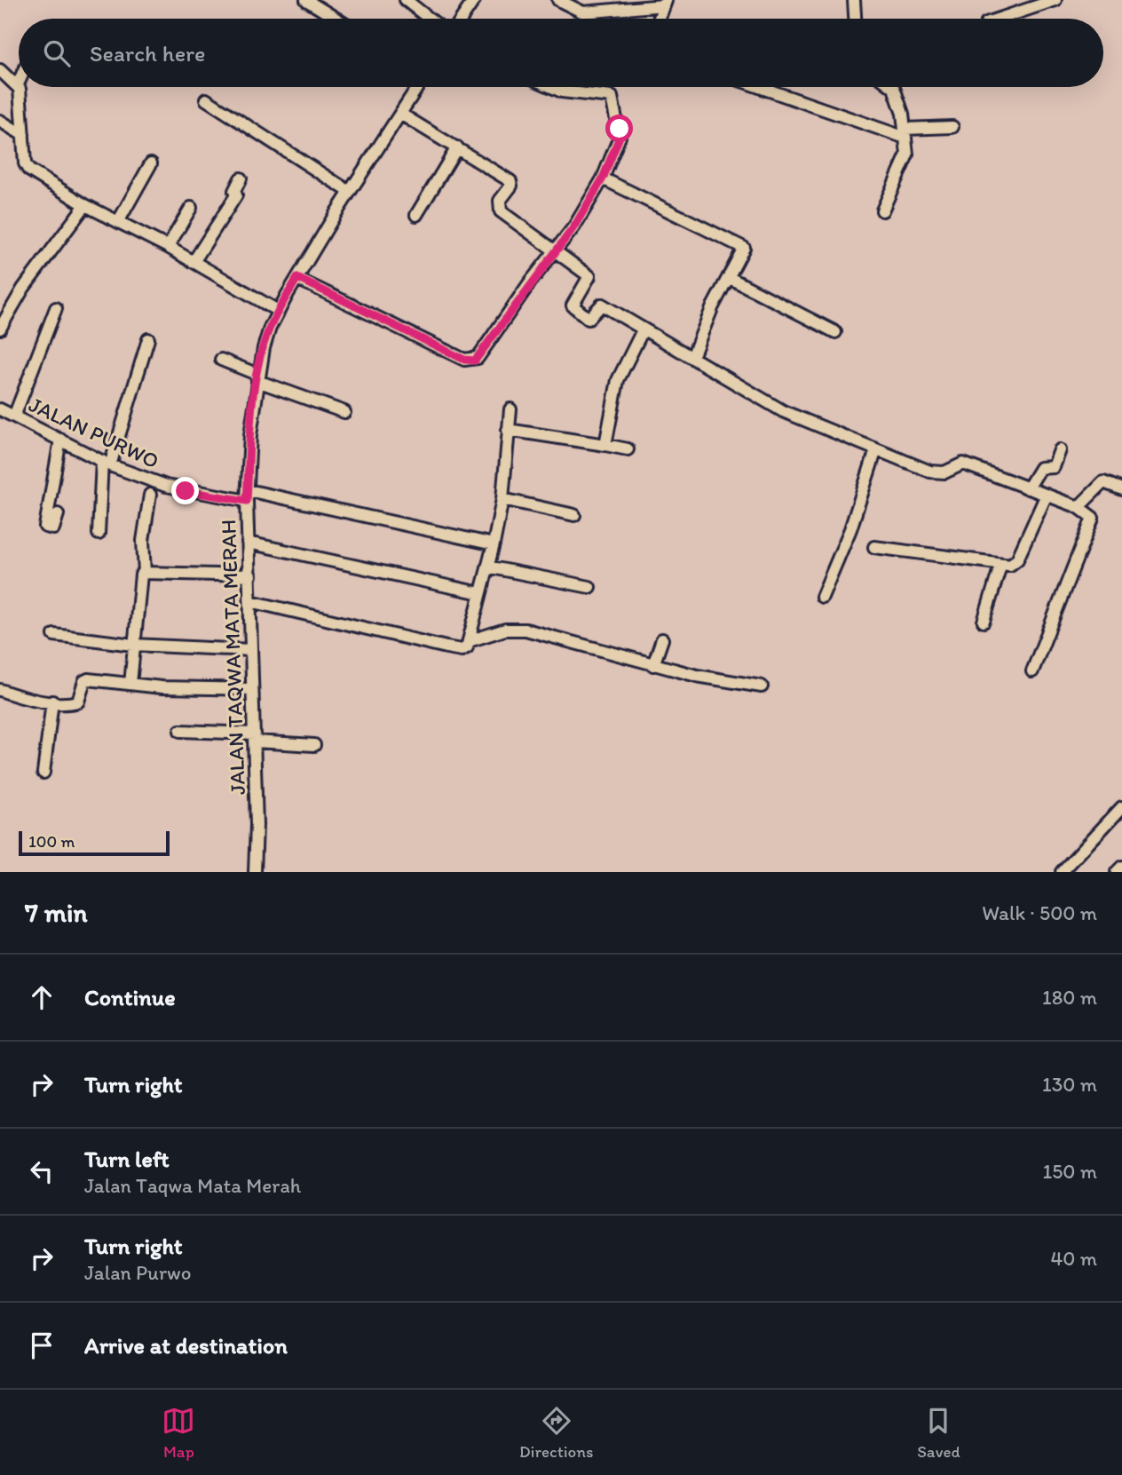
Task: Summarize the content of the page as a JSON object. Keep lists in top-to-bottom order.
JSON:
{
  "streets": {
    "street": ["JALAN PURWO", "JALAN TAQWA MATA MERAH"]
  },
  "crossings": [
    ["JALAN PURWO", "JALAN TAQWA MATA MERAH"]
  ],
  "scale_bar": "100 m",
  "page": {
    "search": "Search here",
    "scale": "100 m",
    "heading": ["7 min", "Walk · 500 m"],
    "list": [
      ["Continue", "180 m"],
      ["Turn right", "130 m"],
      ["Turn left", "Jalan Taqwa Mata Merah", "150 m"],
      ["Turn right", "Jalan Purwo", "40 m"],
      "Arrive at destination"
    ],
    "nav": ["Map", "Directions", "Saved"]
  }
}
